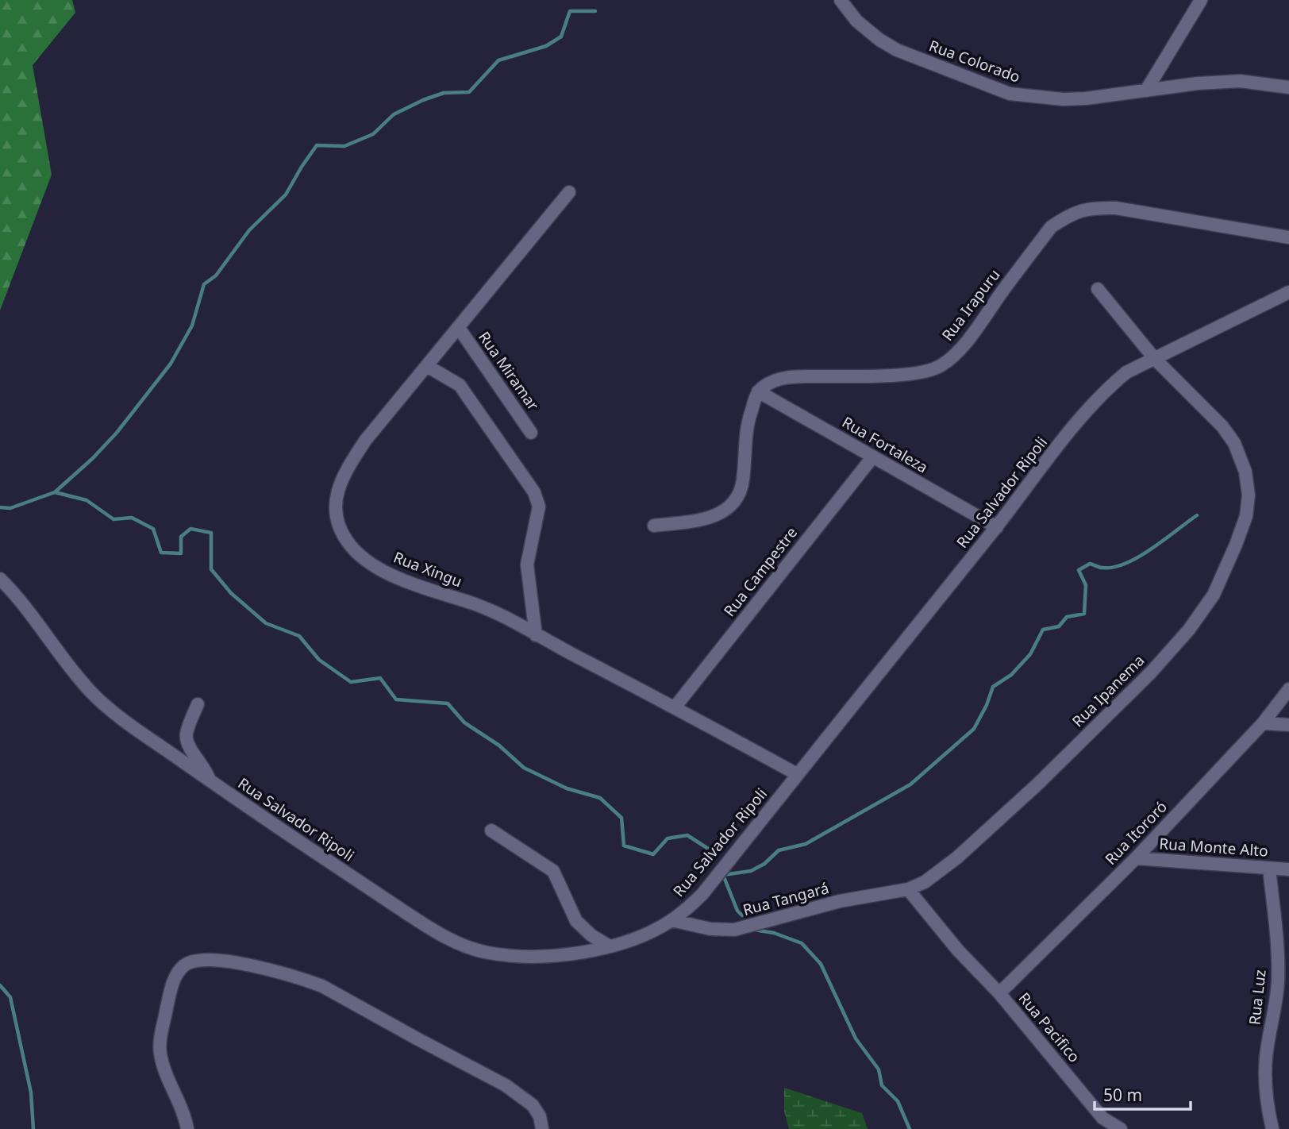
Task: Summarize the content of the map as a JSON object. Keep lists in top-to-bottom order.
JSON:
{
  "streets": {
    "street": [
      "Rua Colorado",
      "Rua Irapuru",
      "Rua Miramar",
      "Rua Fortaleza",
      "Rua Salvador Ripoli",
      "Rua Xingu",
      "Rua Campestre",
      "Rua Ipanema",
      "Rua Itororó",
      "Rua Monte Alto",
      "Rua Tangará",
      "Rua Luz",
      "Rua Pacifico"
    ]
  },
  "crossings": [
    ["Rua Irapuru", "Rua Fortaleza"],
    ["Rua Miramar", "Rua Xingu"],
    ["Rua Fortaleza", "Rua Salvador Ripoli"],
    ["Rua Fortaleza", "Rua Campestre"],
    ["Rua Salvador Ripoli", "Rua Xingu"],
    ["Rua Salvador Ripoli", "Rua Ipanema"],
    ["Rua Salvador Ripoli", "Rua Tangará"],
    ["Rua Xingu", "Rua Campestre"],
    ["Rua Ipanema", "Rua Tangará"],
    ["Rua Itororó", "Rua Monte Alto"],
    ["Rua Itororó", "Rua Pacifico"],
    ["Rua Monte Alto", "Rua Luz"]
  ],
  "scale_bar": "50 m"
}
